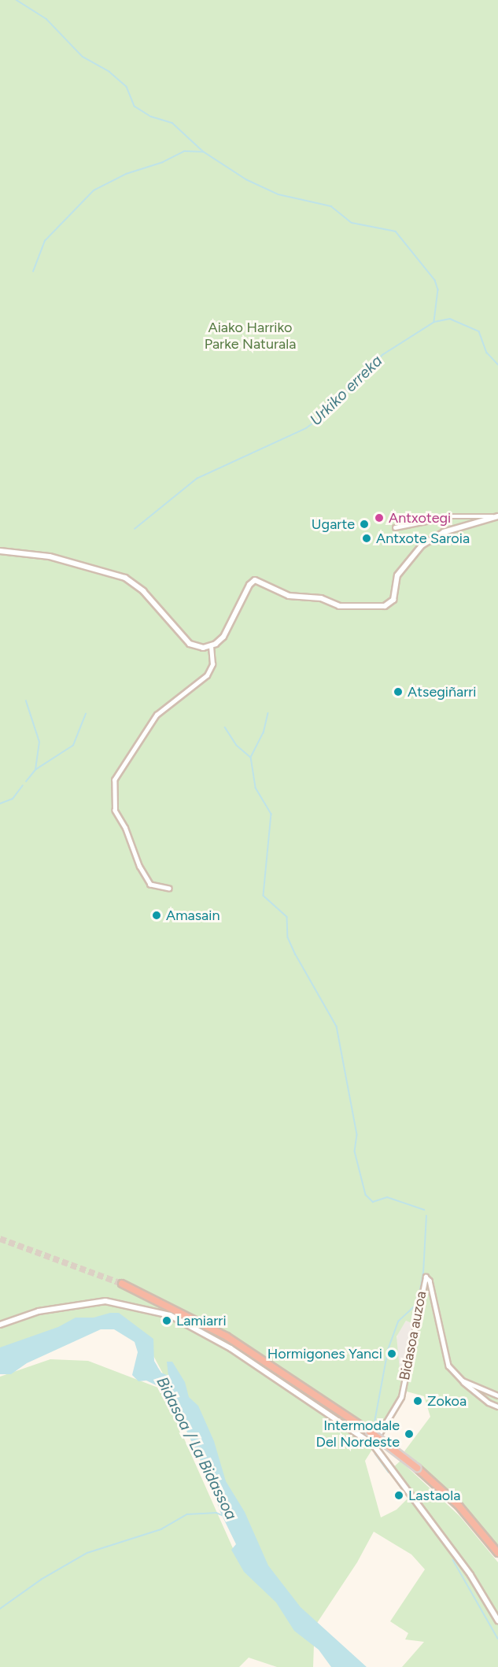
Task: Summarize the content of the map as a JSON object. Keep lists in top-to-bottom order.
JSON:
{
  "streets": {
    "street": ["Bidasoa auzoa"]
  },
  "water": ["Urkiko erreka", "Bidasoa / La Bidassoa"],
  "parks": ["Aiako Harriko Parke Naturala"],
  "places": [
    "Antxotegi",
    "Ugarte",
    "Antxote Saroia",
    "Atsegiñarri",
    "Amasain",
    "Lamiarri",
    "Hormigones Yanci",
    "Zokoa",
    "Intermodale Del Nordeste",
    "Lastaola"
  ]
}
